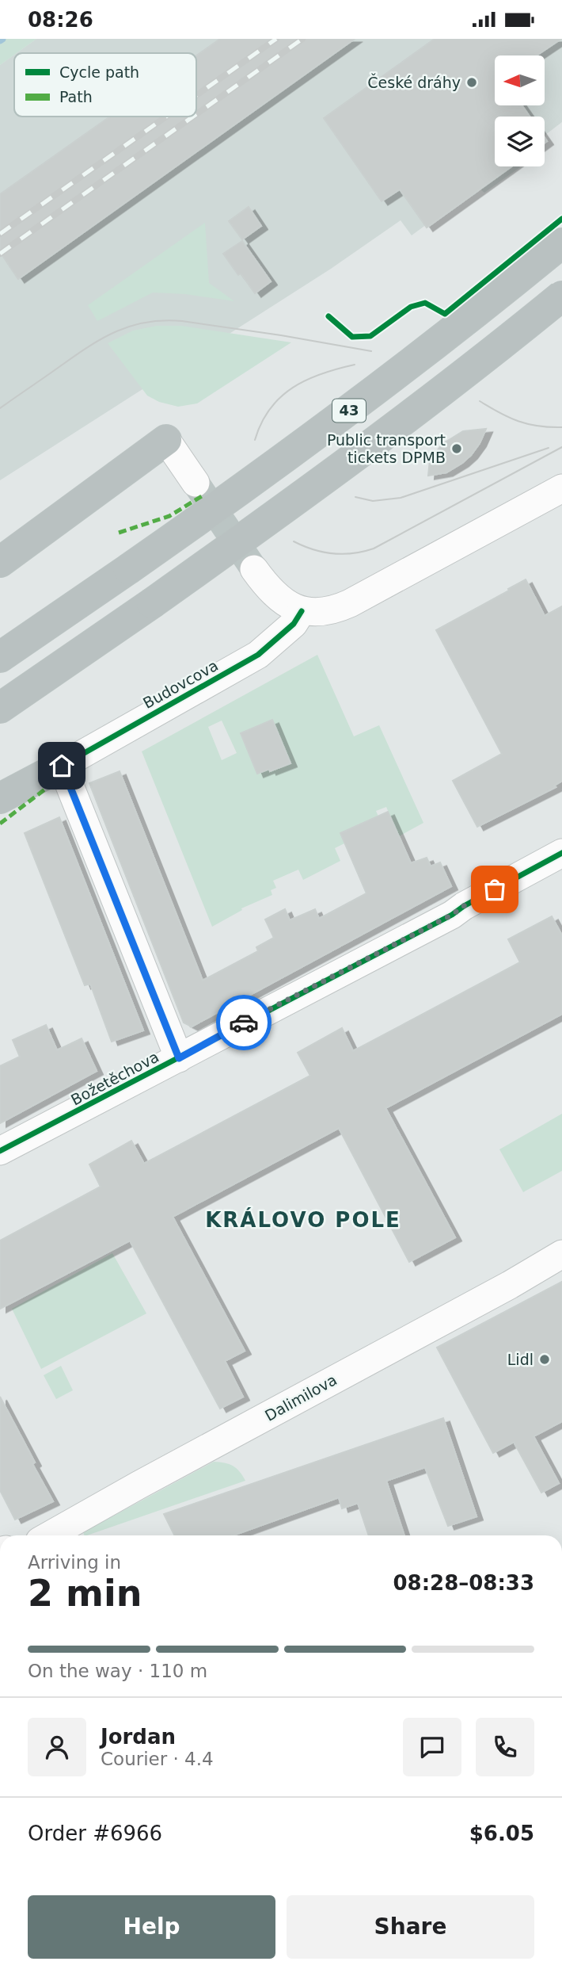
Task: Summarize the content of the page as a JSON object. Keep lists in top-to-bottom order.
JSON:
{
  "streets": {
    "highway": ["43"],
    "street": ["Budovcova", "Božetěchova", "Dalimilova"]
  },
  "districts": ["KRÁLOVO POLE"],
  "places": ["České dráhy", "Public transport tickets DPMB", "Lidl"],
  "legend": ["Cycle path", "Path"],
  "north": "left",
  "page": {
    "status": "08:26",
    "heading": ["2 min", "Arriving in", "08:28–08:33"],
    "panel": [
      "Jordan",
      "Courier · 4.4",
      "Order #6966",
      "$6.05"
    ],
    "bar": "On the way · 110 m",
    "buttons": ["Help", "Share"]
  }
}
